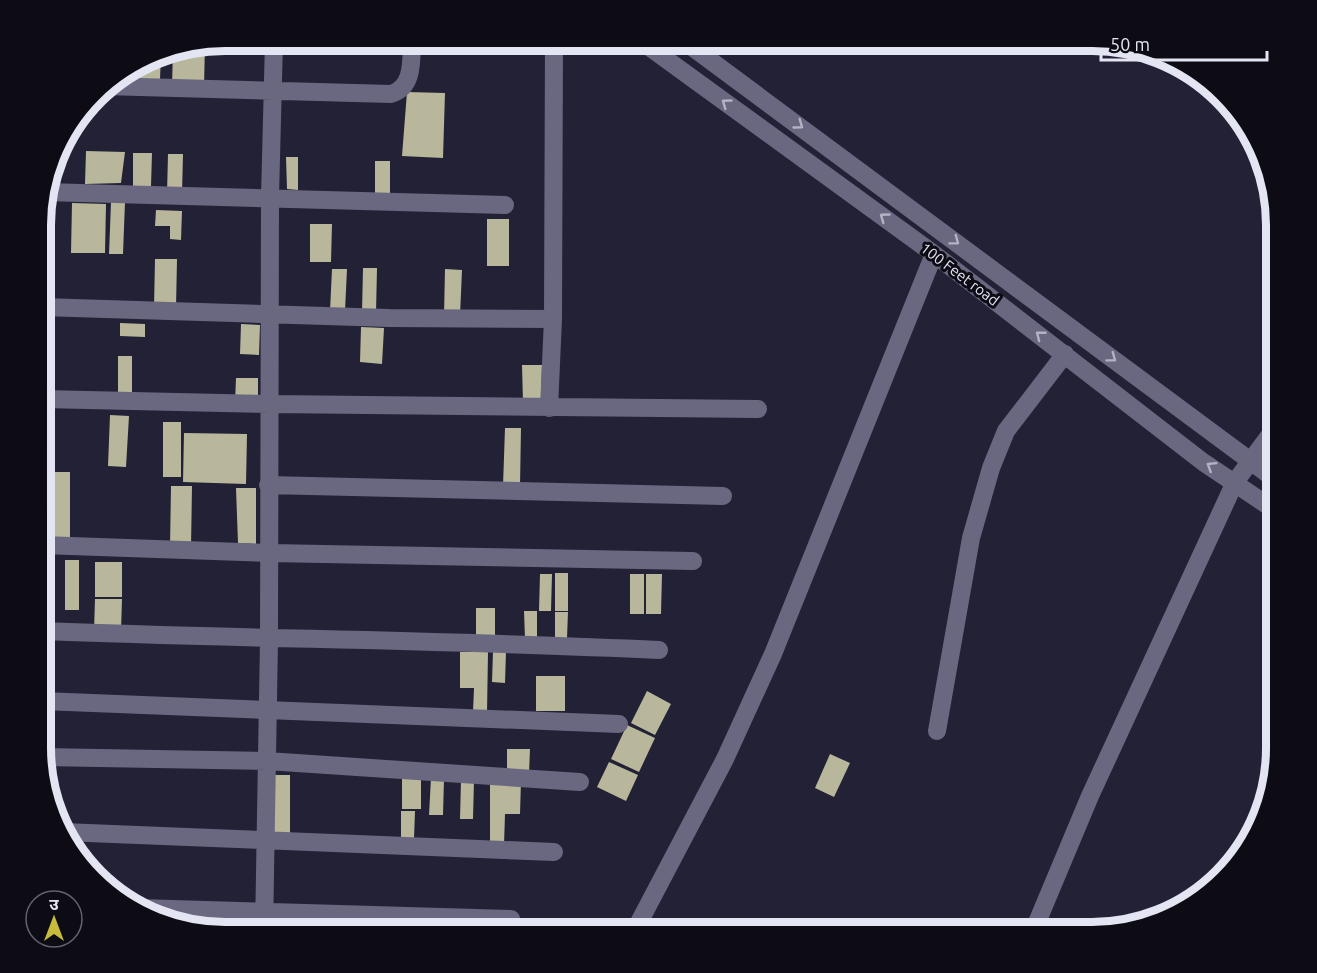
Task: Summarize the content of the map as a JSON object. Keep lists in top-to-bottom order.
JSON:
{
  "streets": {
    "street": ["100 Feet road"]
  },
  "scale_bar": "50 m",
  "north": "top"
}
